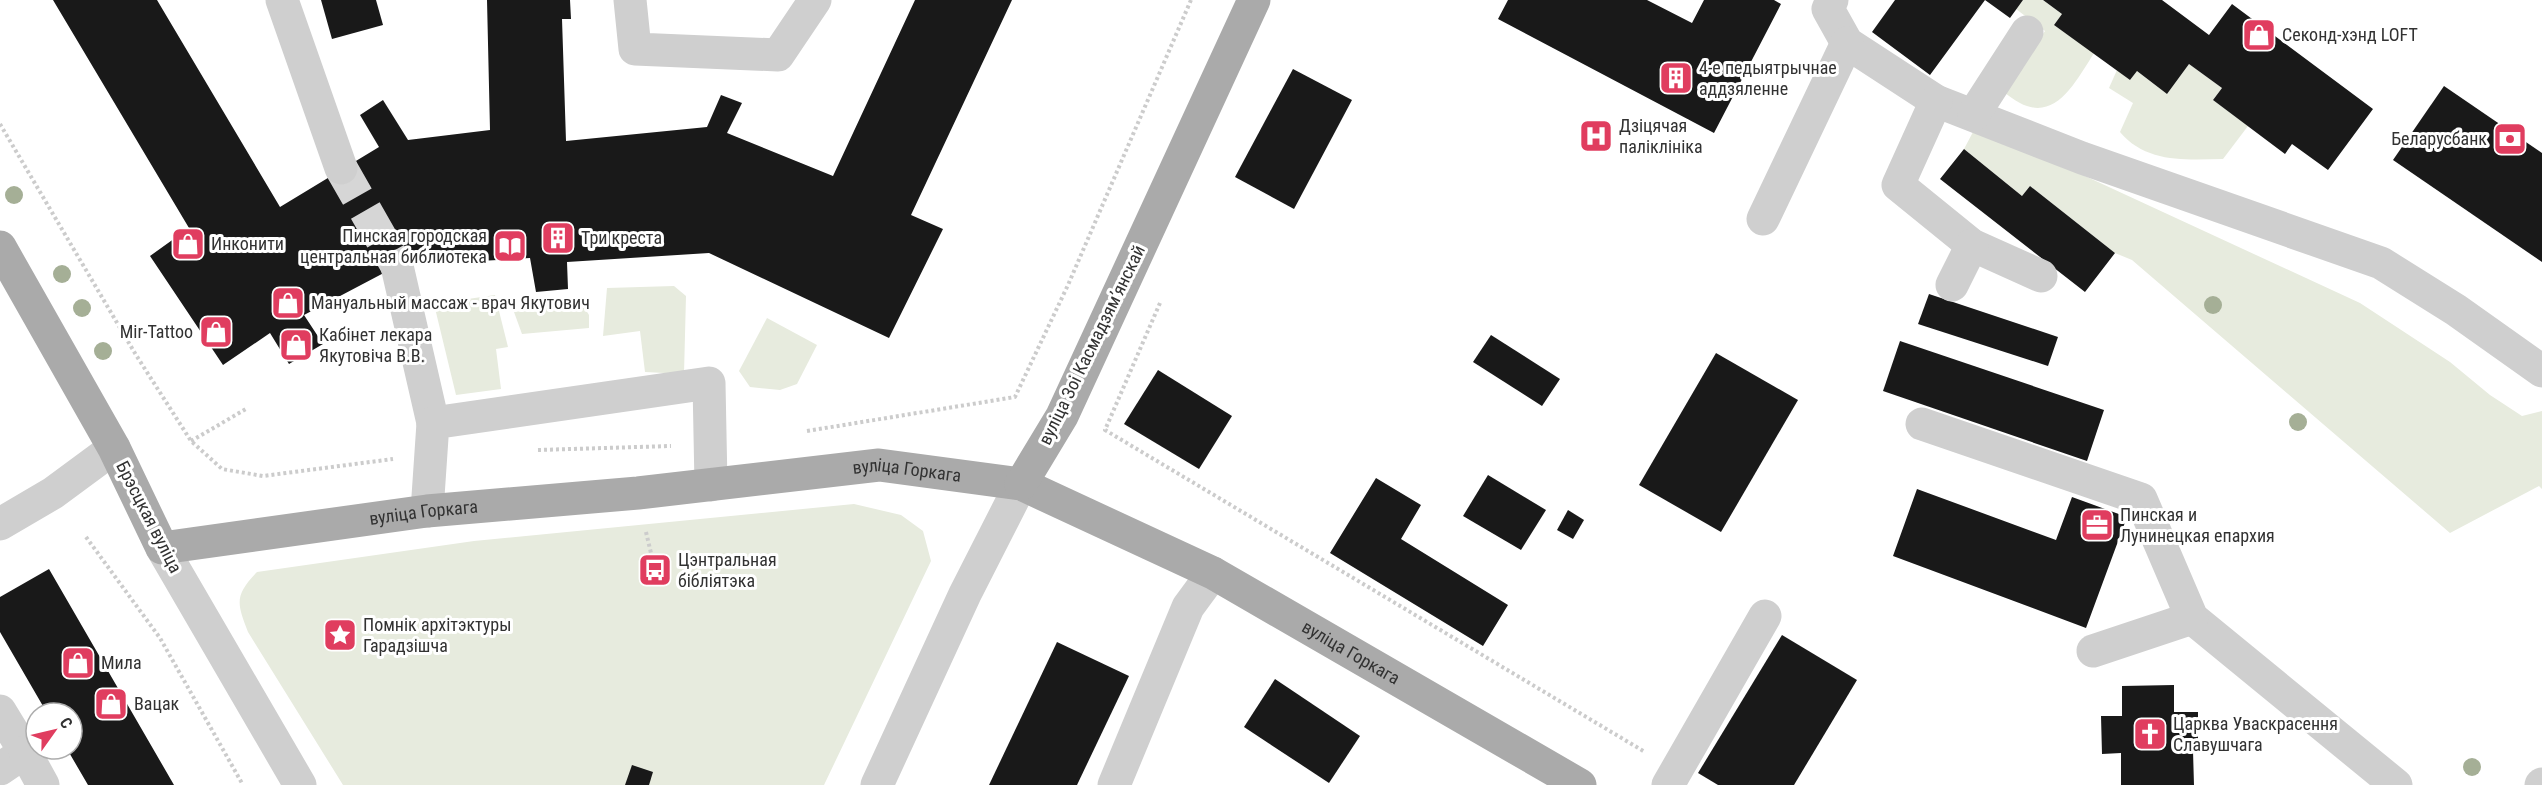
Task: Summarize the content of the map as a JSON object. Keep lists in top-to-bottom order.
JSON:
{
  "streets": {
    "main road": ["вуліца Зоі Касмадзямʼянскай", "вуліца Горкага", "Брэсцкая вуліца"]
  },
  "crossings": [
    ["вуліца Зоі Касмадзямʼянскай", "вуліца Горкага"],
    ["вуліца Горкага", "Брэсцкая вуліца"]
  ],
  "places": {
    "shop": [
      "Секонд-хэнд LOFT",
      "Инконити",
      "Мануальный массаж - врач Якутович",
      "Mir-Tattoo",
      "Кабінет лекара Якутовіча В.В.",
      "Мила",
      "Вацак"
    ],
    "building": ["4-е педыятрычнае аддзяленне", "Три креста"],
    "hospital": ["Дзіцячая паліклініка"],
    "bank": ["Беларусбанк"],
    "library": ["Пинская городская центральная библиотека"],
    "office": ["Пинская и Лунинецкая епархия"],
    "bus stop": ["Цэнтральная бібліятэка"],
    "place": ["Помнік архітэктуры Гарадзішча"],
    "church": ["Царква Уваскрасення Славушчага"]
  },
  "north": "top right"
}
